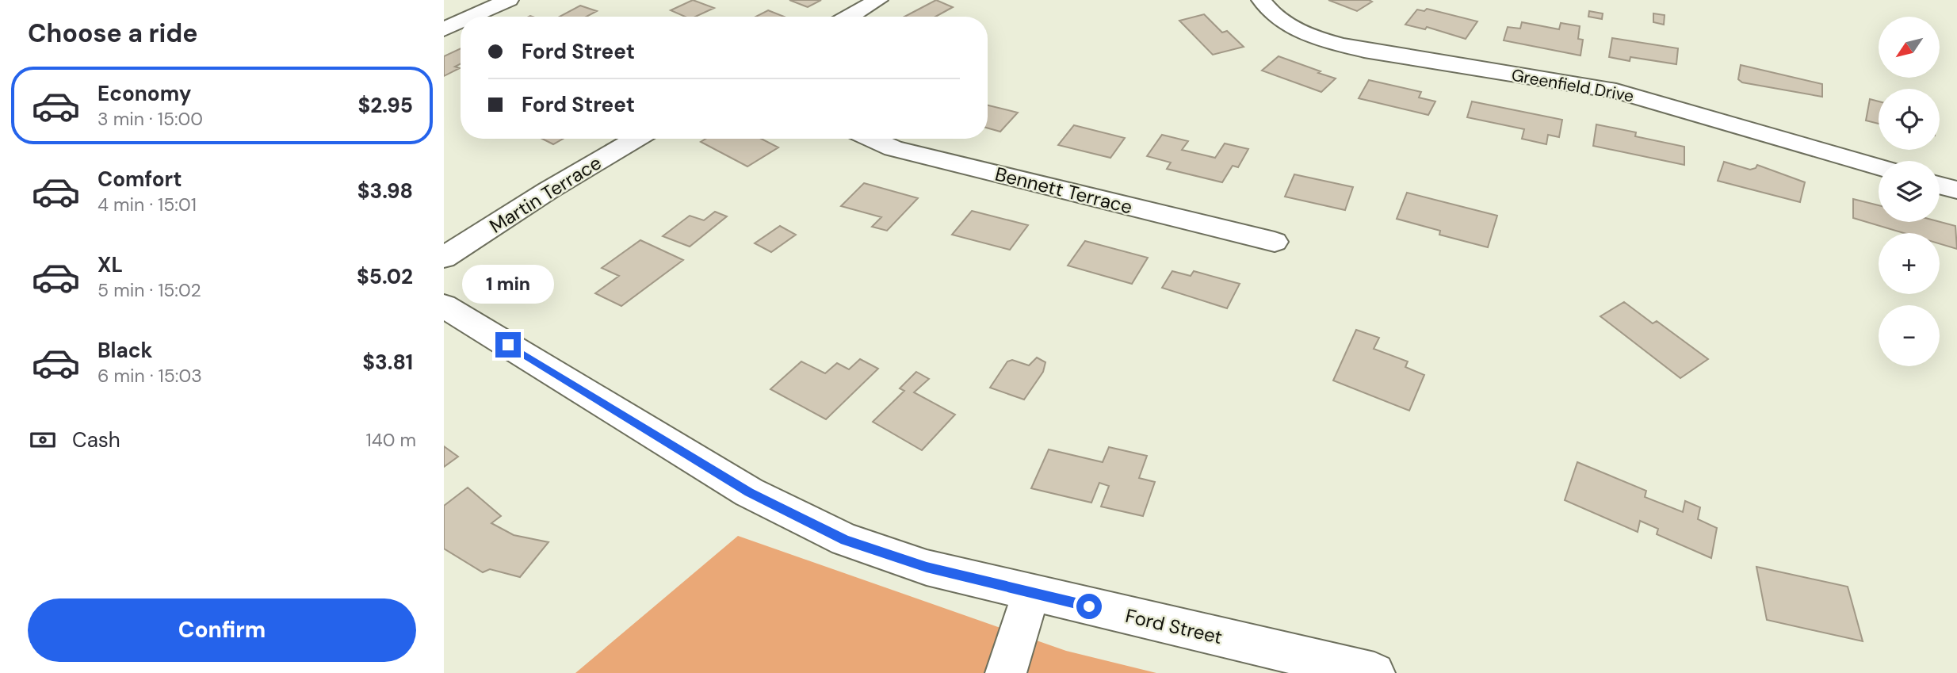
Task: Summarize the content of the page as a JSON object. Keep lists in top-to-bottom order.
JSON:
{
  "streets": {
    "street": [
      "Greenfield Drive",
      "Bennett Terrace",
      "Martin Terrace",
      "Ford Street"
    ]
  },
  "north": "bottom left",
  "page": {
    "heading": "Choose a ride",
    "map_buttons": ["+", "−"],
    "banner": ["Ford Street", "Ford Street"],
    "list": [
      {
        "name": "Economy",
        "note": "3 min · 15:00",
        "value": "$2.95"
      },
      {
        "name": "Comfort",
        "note": "4 min · 15:01",
        "value": "$3.98"
      },
      {
        "name": "XL",
        "note": "5 min · 15:02",
        "value": "$5.02"
      },
      {
        "name": "Black",
        "note": "6 min · 15:03",
        "value": "$3.81"
      }
    ],
    "bubble": "1 min",
    "pay": ["Cash", "140 m"],
    "buttons": "Confirm"
  }
}
